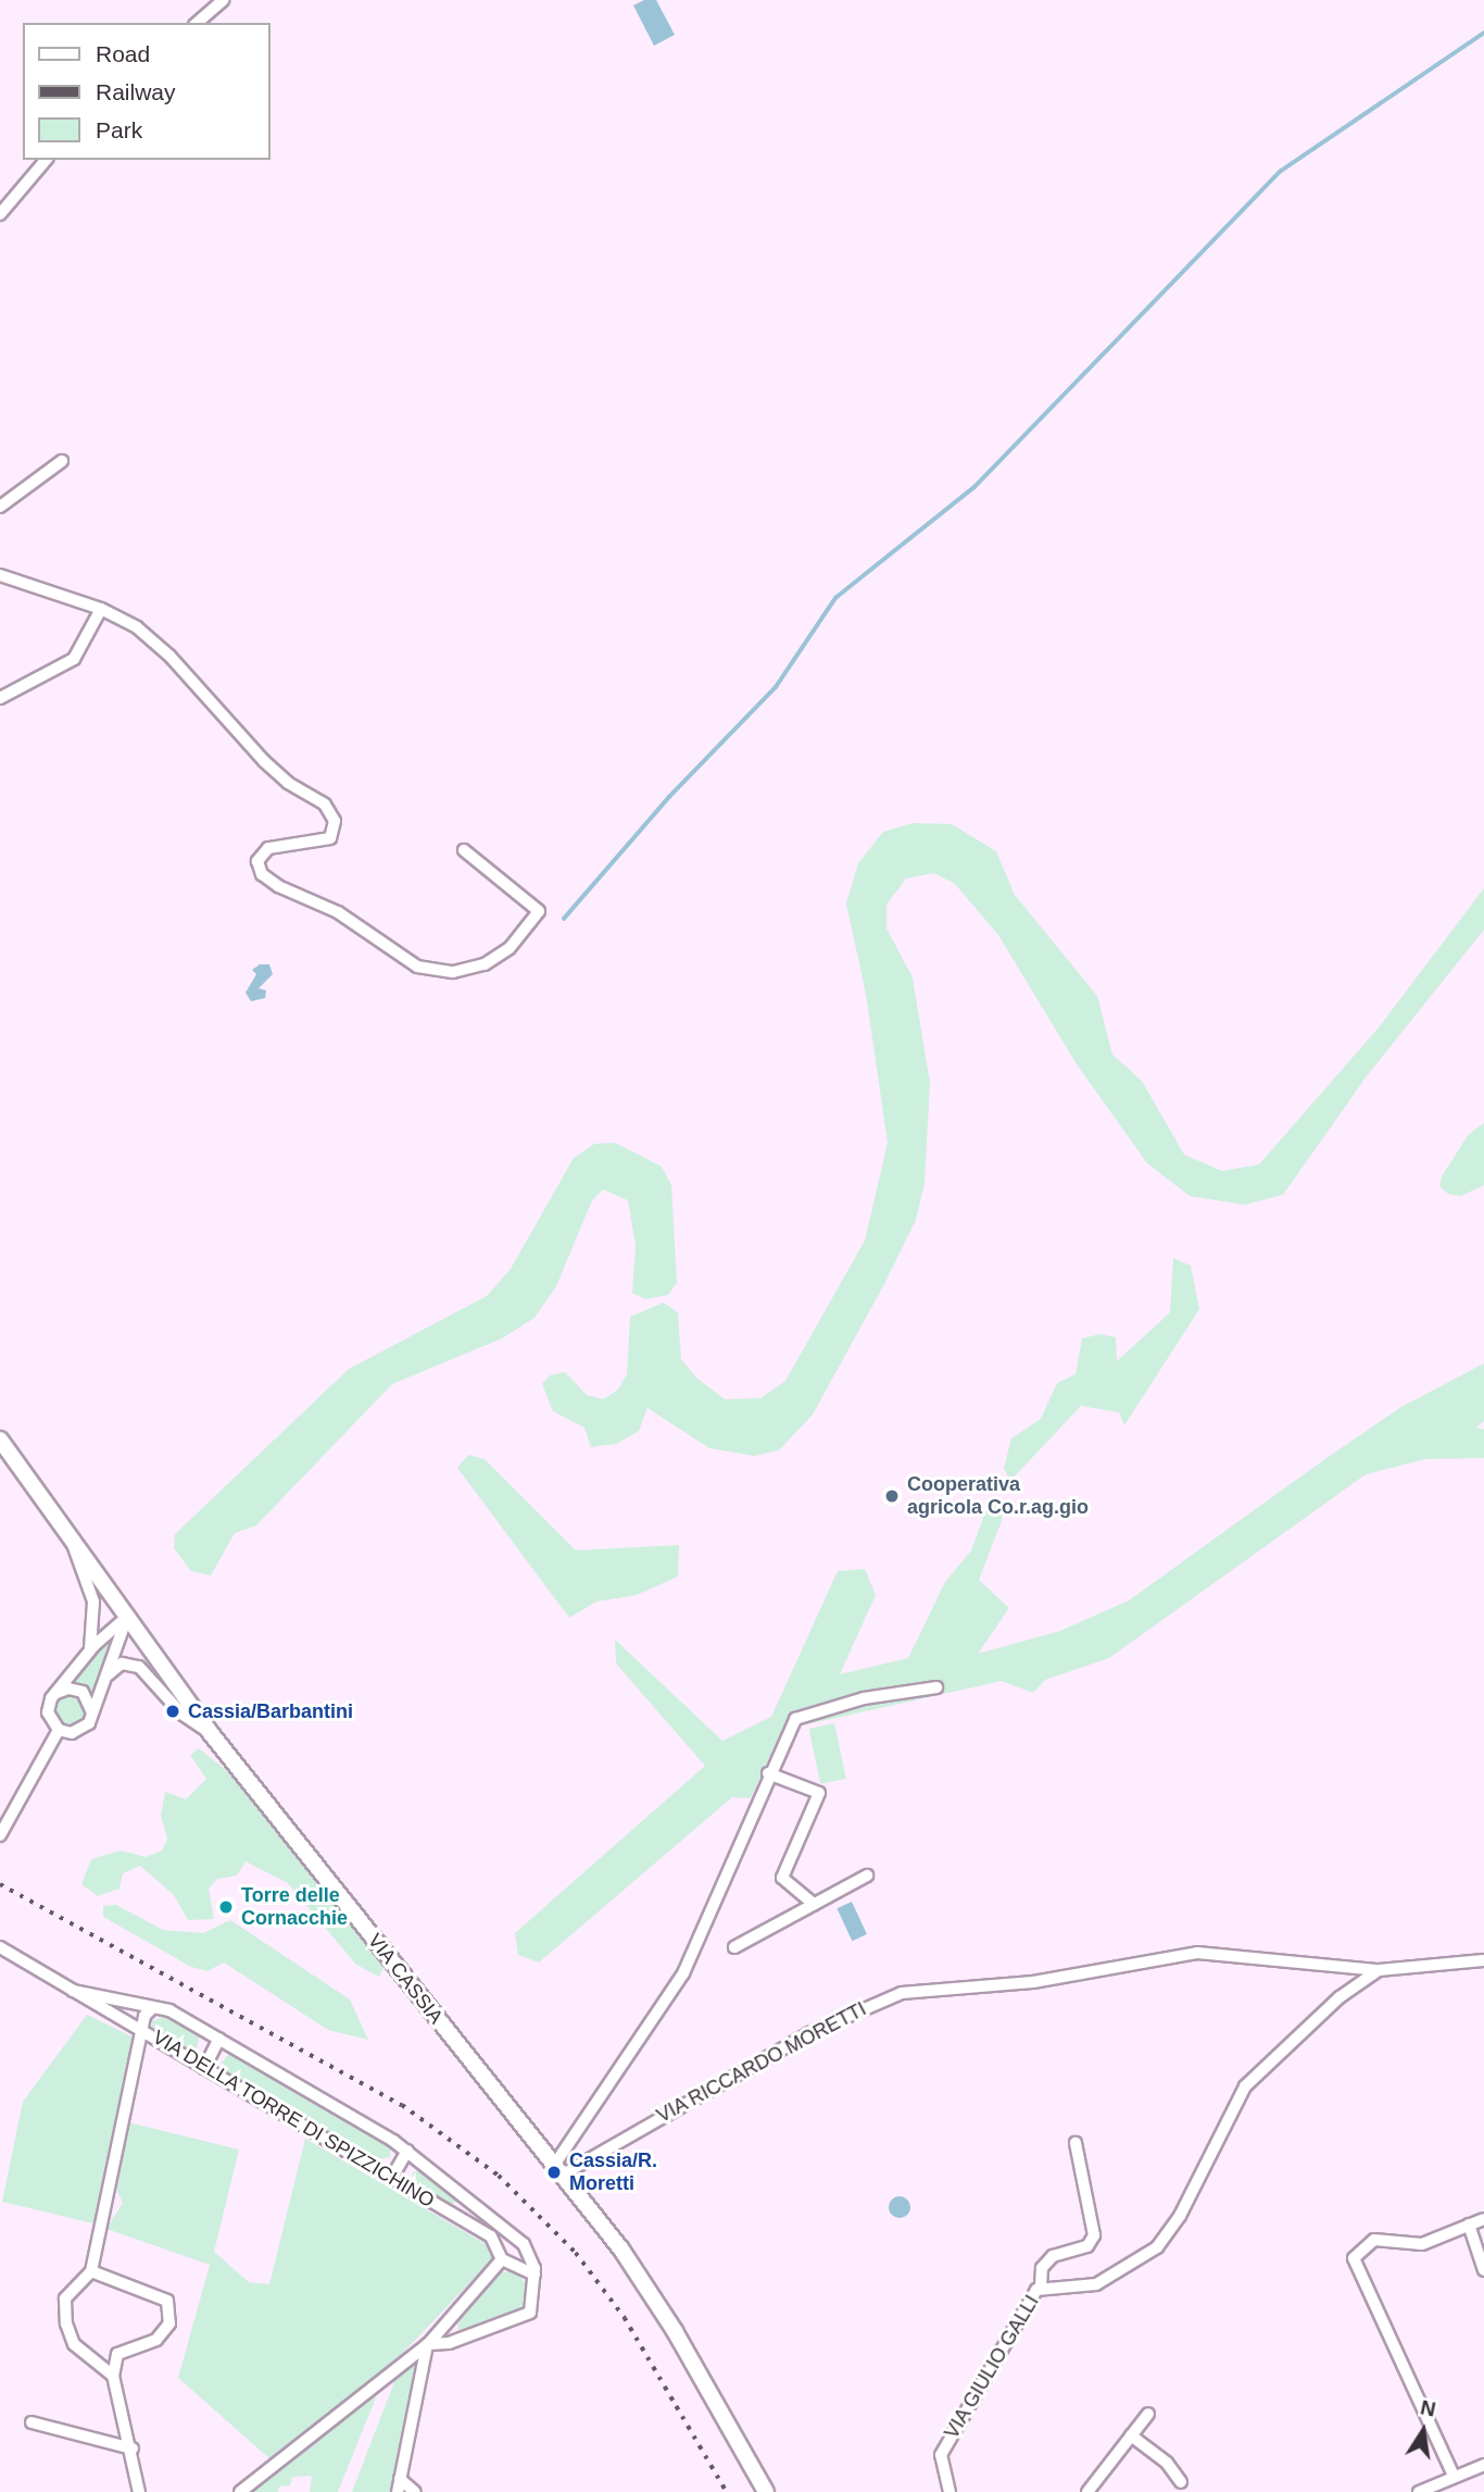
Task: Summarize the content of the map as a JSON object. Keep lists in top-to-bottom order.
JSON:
{
  "streets": {
    "main road": ["VIA CASSIA"],
    "street": ["VIA RICCARDO MORETTI", "VIA DELLA TORRE DI SPIZZICHINO", "VIA GIULIO GALLI"]
  },
  "crossings": [
    ["VIA CASSIA", "VIA RICCARDO MORETTI"],
    ["VIA RICCARDO MORETTI", "VIA GIULIO GALLI"]
  ],
  "places": [
    "Cooperativa agricola Co.r.ag.gio",
    "Cassia/Barbantini",
    "Torre delle Cornacchie",
    "Cassia/R. Moretti"
  ],
  "legend": ["Road", "Railway", "Park"],
  "north": "top"
}
